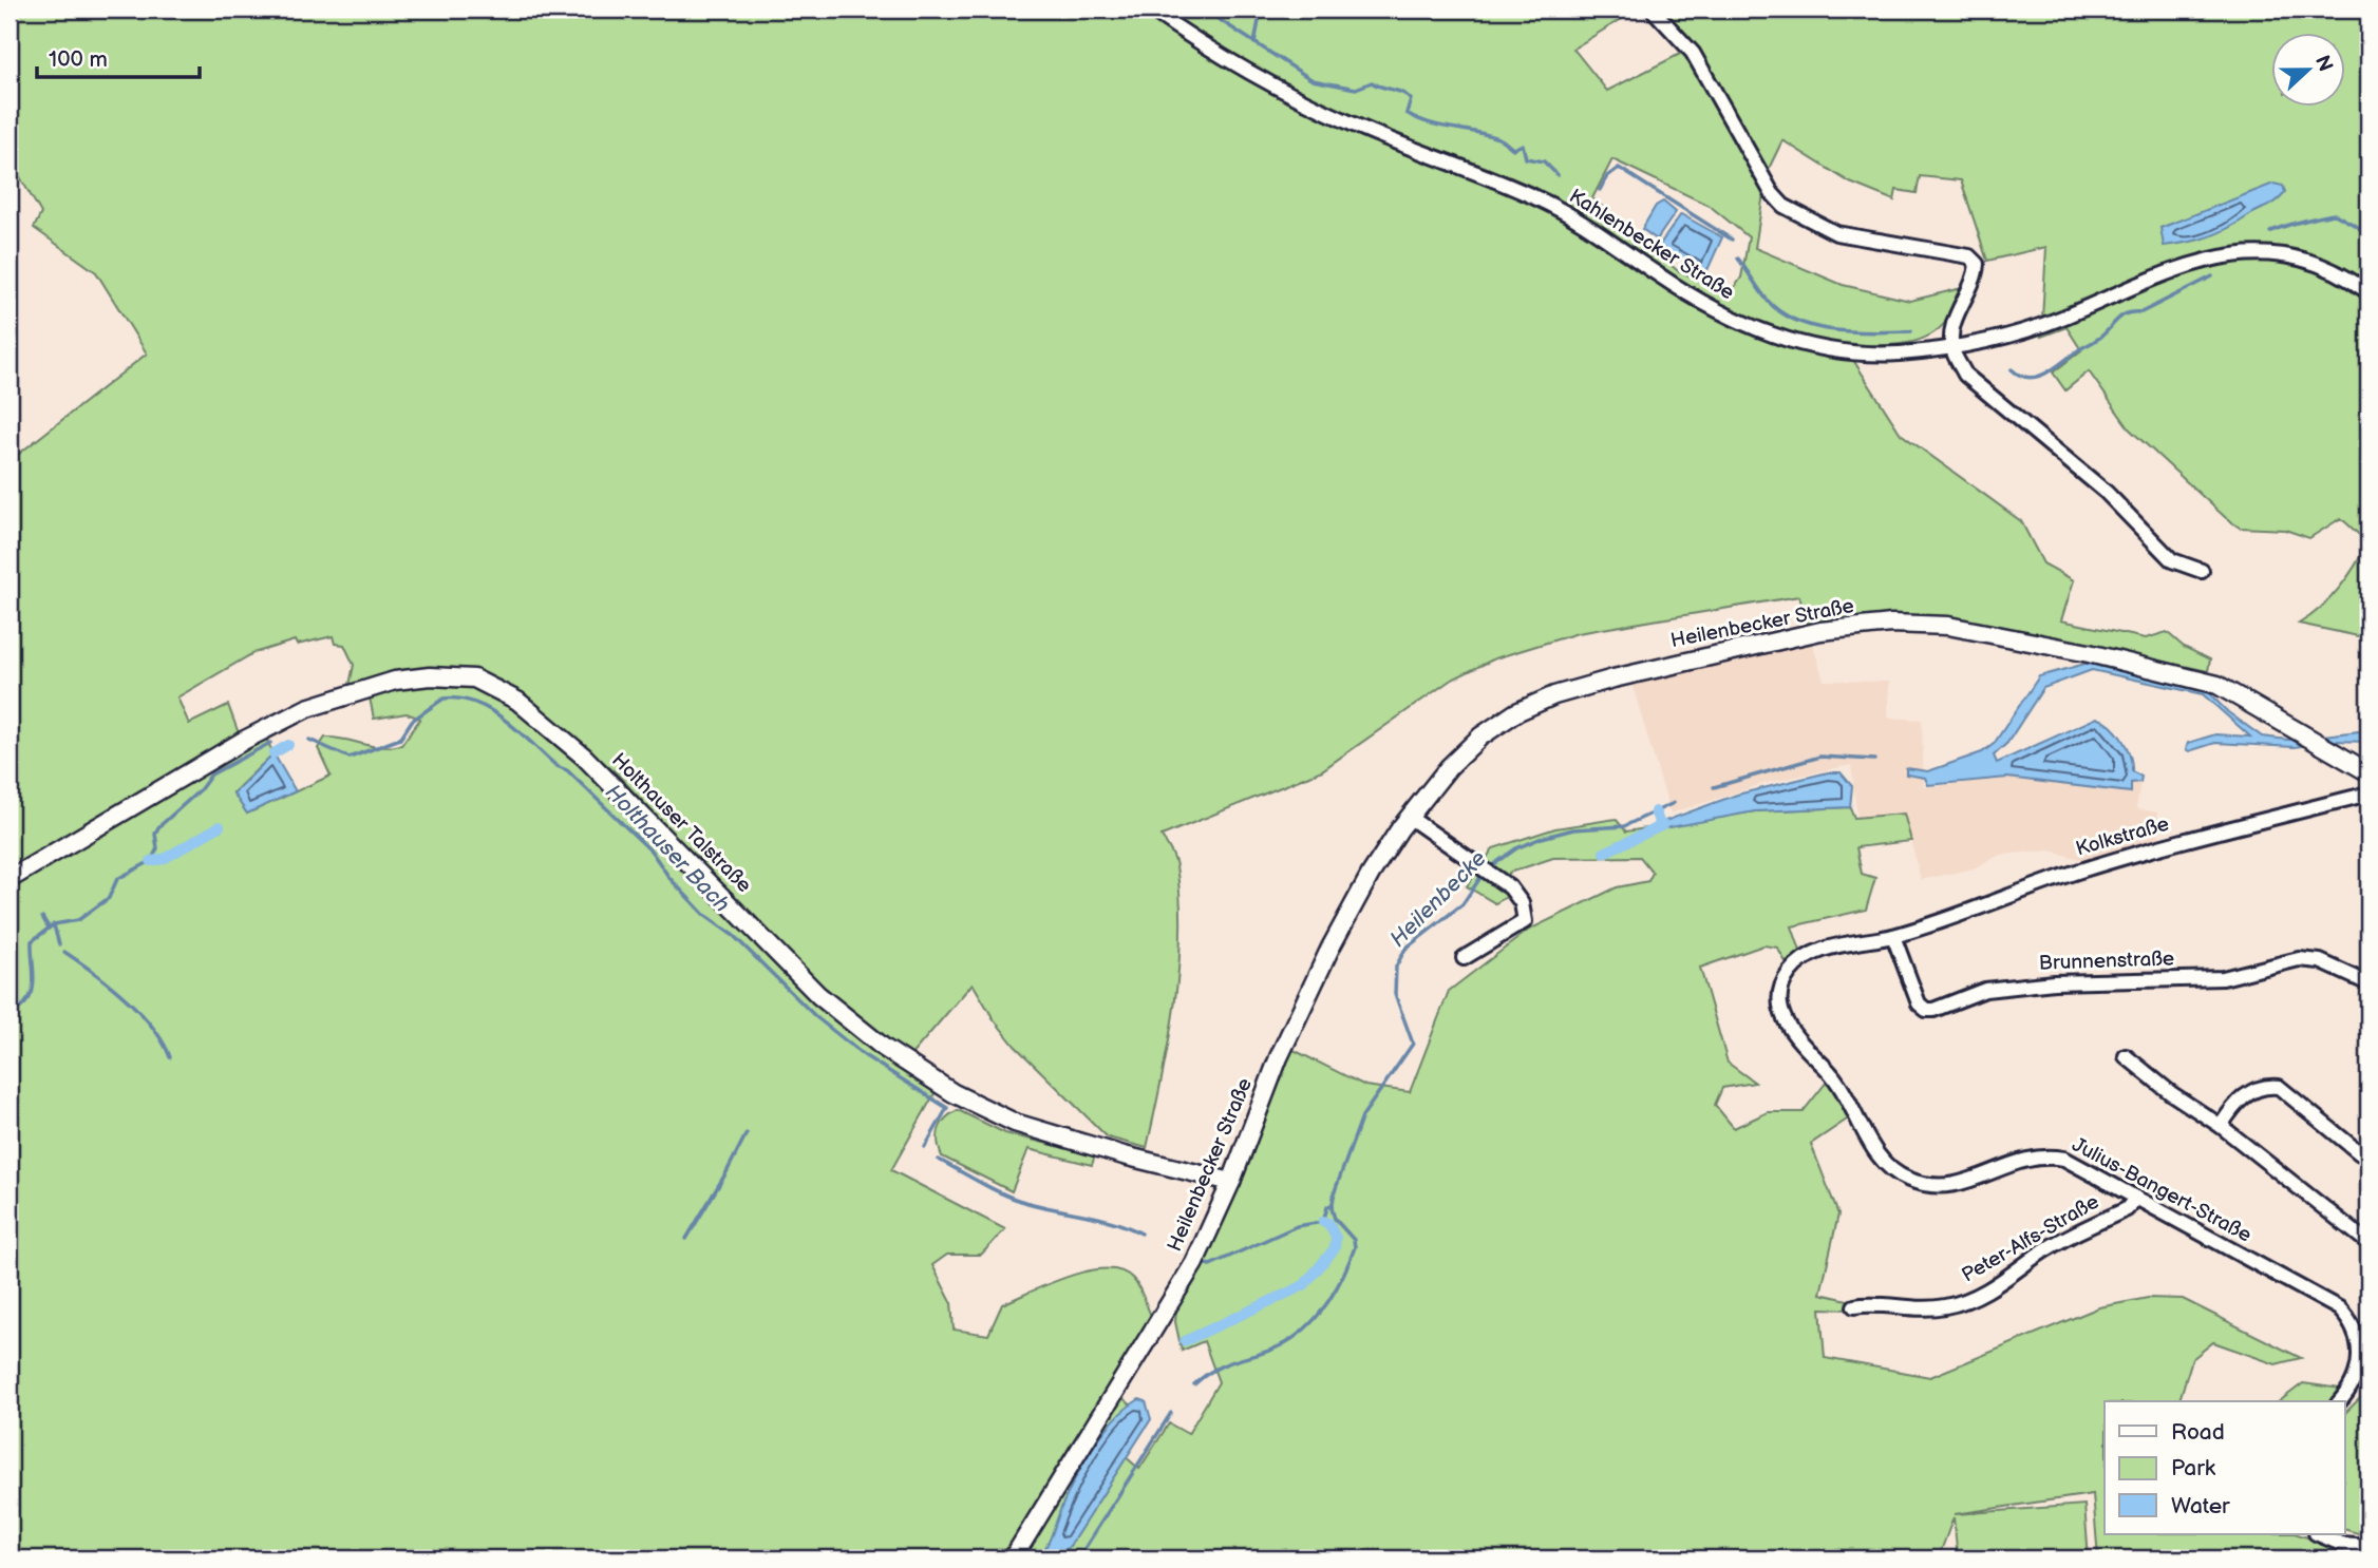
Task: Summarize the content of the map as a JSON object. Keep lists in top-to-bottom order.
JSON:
{
  "streets": {
    "main road": ["Heilenbecker Straße", "Holthauser Talstraße"],
    "street": [
      "Kahlenbecker Straße",
      "Kolkstraße",
      "Brunnenstraße",
      "Julius-Bangert-Straße",
      "Peter-Alfs-Straße"
    ]
  },
  "crossings": [
    ["Heilenbecker Straße", "Holthauser Talstraße"],
    ["Kolkstraße", "Brunnenstraße"],
    ["Kolkstraße", "Julius-Bangert-Straße"],
    ["Brunnenstraße", "Julius-Bangert-Straße"],
    ["Julius-Bangert-Straße", "Peter-Alfs-Straße"]
  ],
  "water": ["Holthauser Bach", "Heilenbecke"],
  "legend": ["Road", "Park", "Water"],
  "scale_bar": "100 m",
  "north": "right"
}
